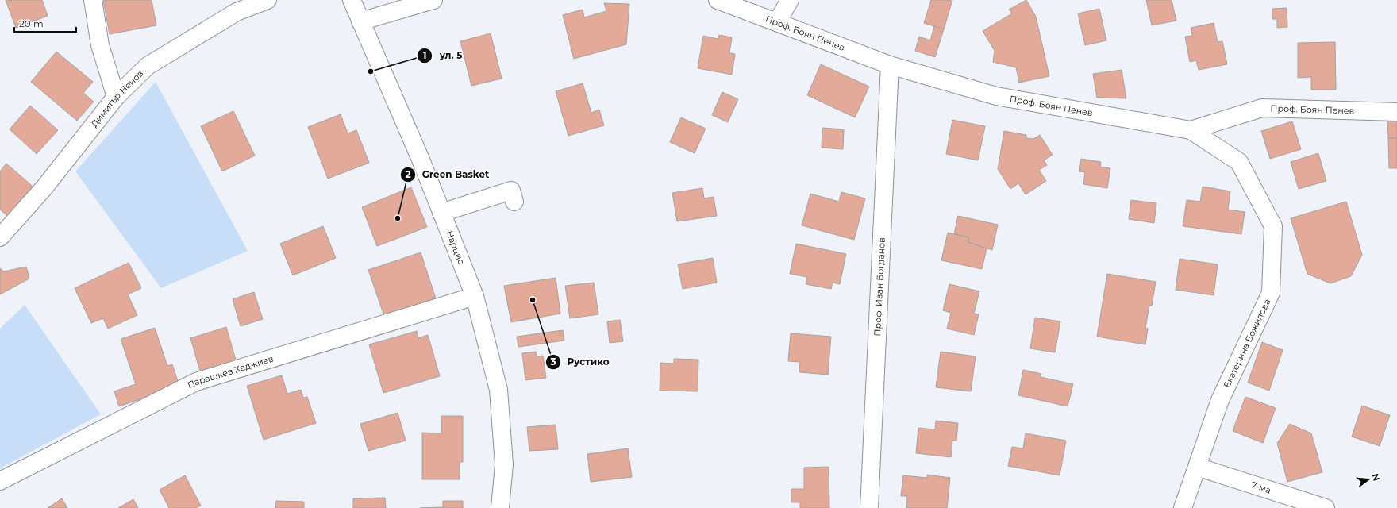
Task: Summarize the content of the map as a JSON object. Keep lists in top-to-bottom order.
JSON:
{
  "streets": {
    "street": [
      "Проф. Боян Пенев",
      "Димитър Ненов",
      "Нарцис",
      "Проф. Иван Богданов",
      "Екатерина Божилова",
      "Парашкев Хаджиев",
      "7-ма"
    ]
  },
  "crossings": [
    ["Проф. Боян Пенев", "Проф. Иван Богданов"],
    ["Проф. Боян Пенев", "Екатерина Божилова"],
    ["Нарцис", "Парашкев Хаджиев"],
    ["Екатерина Божилова", "7-ма"]
  ],
  "places": ["ул. 5", "Green Basket", "Рустико"],
  "scale_bar": "20 m",
  "north": "right"
}
